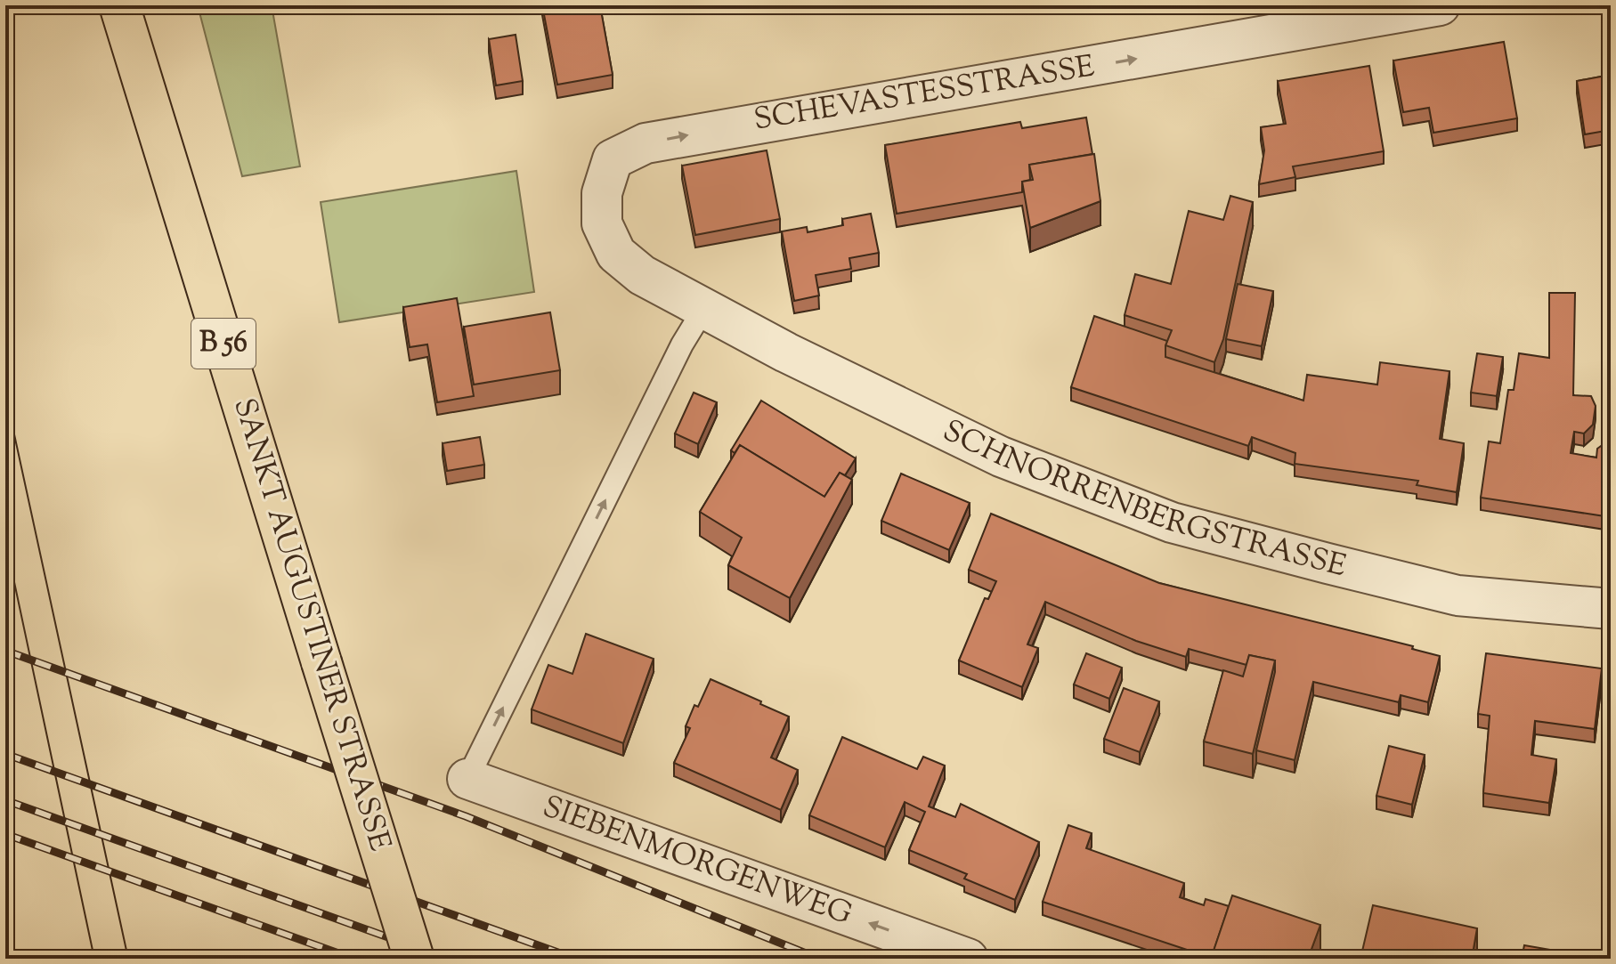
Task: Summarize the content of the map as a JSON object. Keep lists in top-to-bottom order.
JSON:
{
  "streets": {
    "main road": ["B 56", "SANKT AUGUSTINER STRASSE"],
    "street": ["SCHEVASTESSTRASSE", "SCHNORRENBERGSTRASSE", "SIEBENMORGENWEG"]
  },
  "crossings": [
    ["SCHEVASTESSTRASSE", "SCHNORRENBERGSTRASSE"]
  ],
  "one_way": ["SIEBENMORGENWEG"]
}
